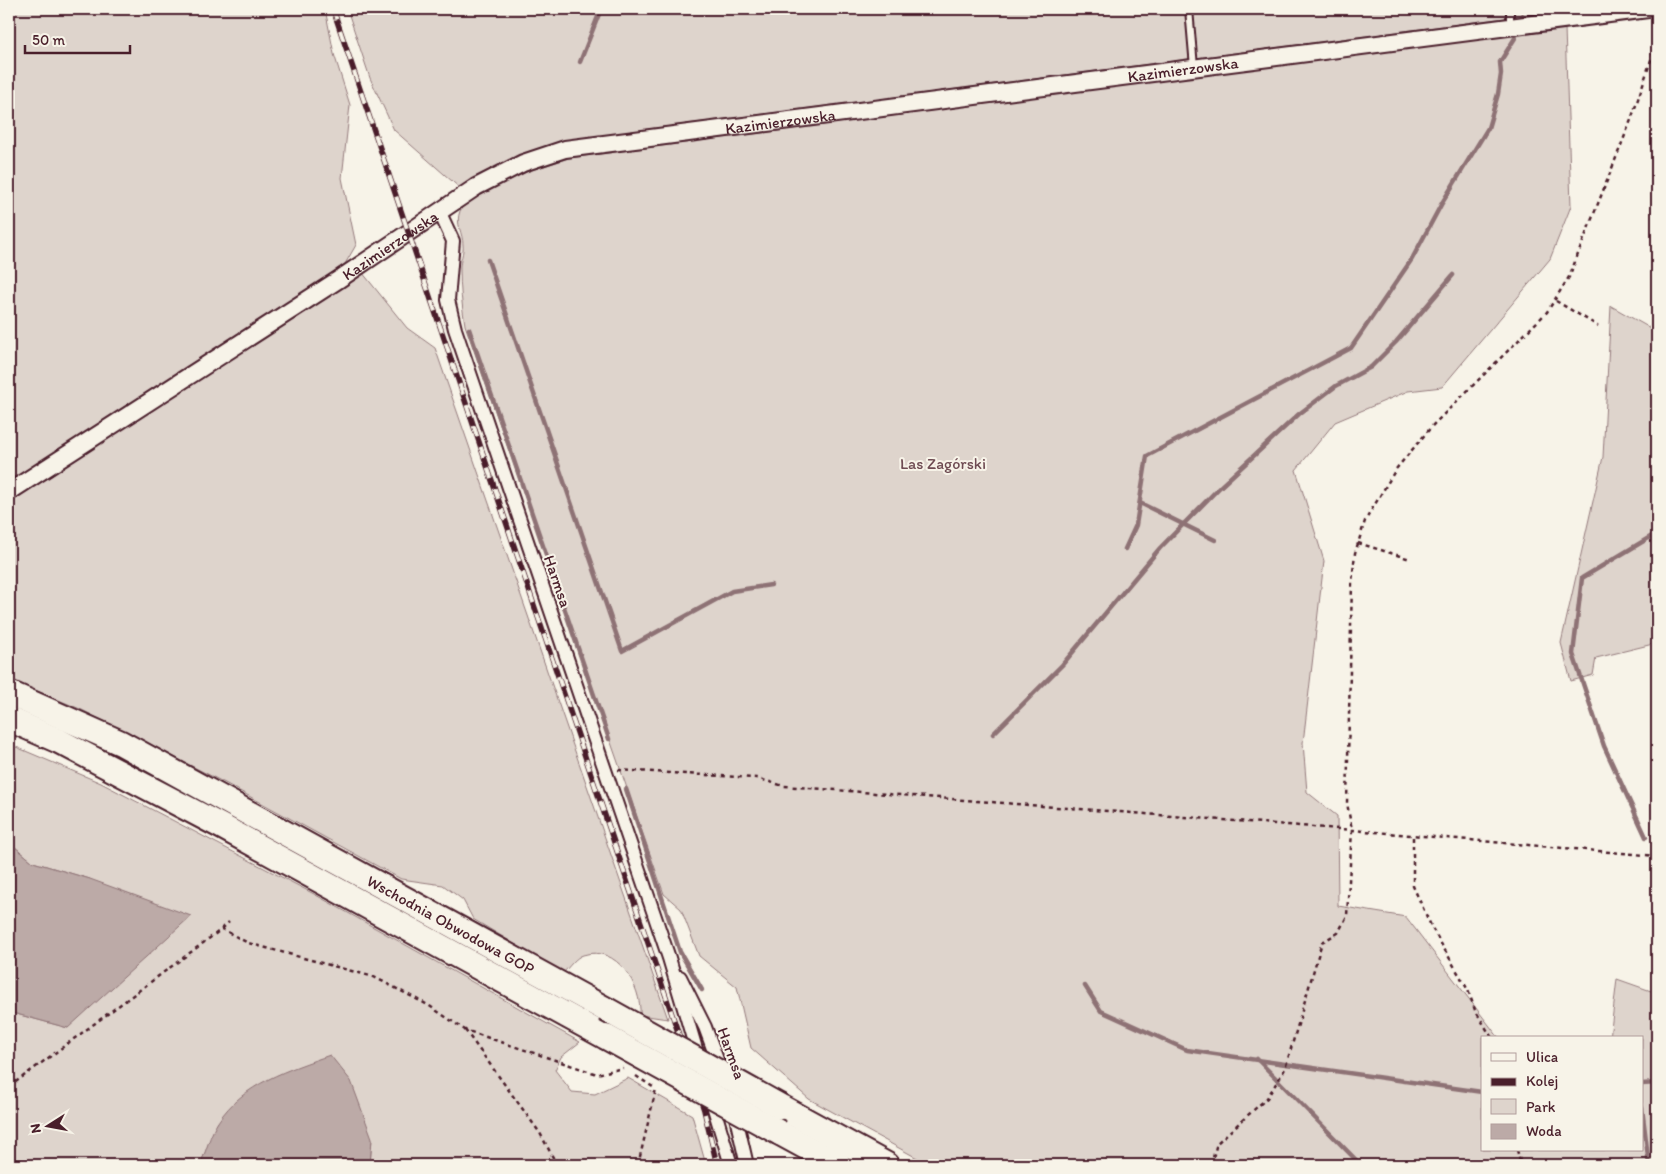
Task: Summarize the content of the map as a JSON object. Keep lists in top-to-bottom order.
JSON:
{
  "streets": {
    "highway": ["Wschodnia Obwodowa GOP"],
    "street": ["Kazimierzowska", "Harmsa"]
  },
  "crossings": [
    ["Kazimierzowska", "Harmsa"]
  ],
  "parks": ["Las Zagórski"],
  "legend": [
    "Ulica",
    "Kolej",
    "Park",
    "Woda"
  ],
  "scale_bar": "50 m",
  "north": "left"
}
